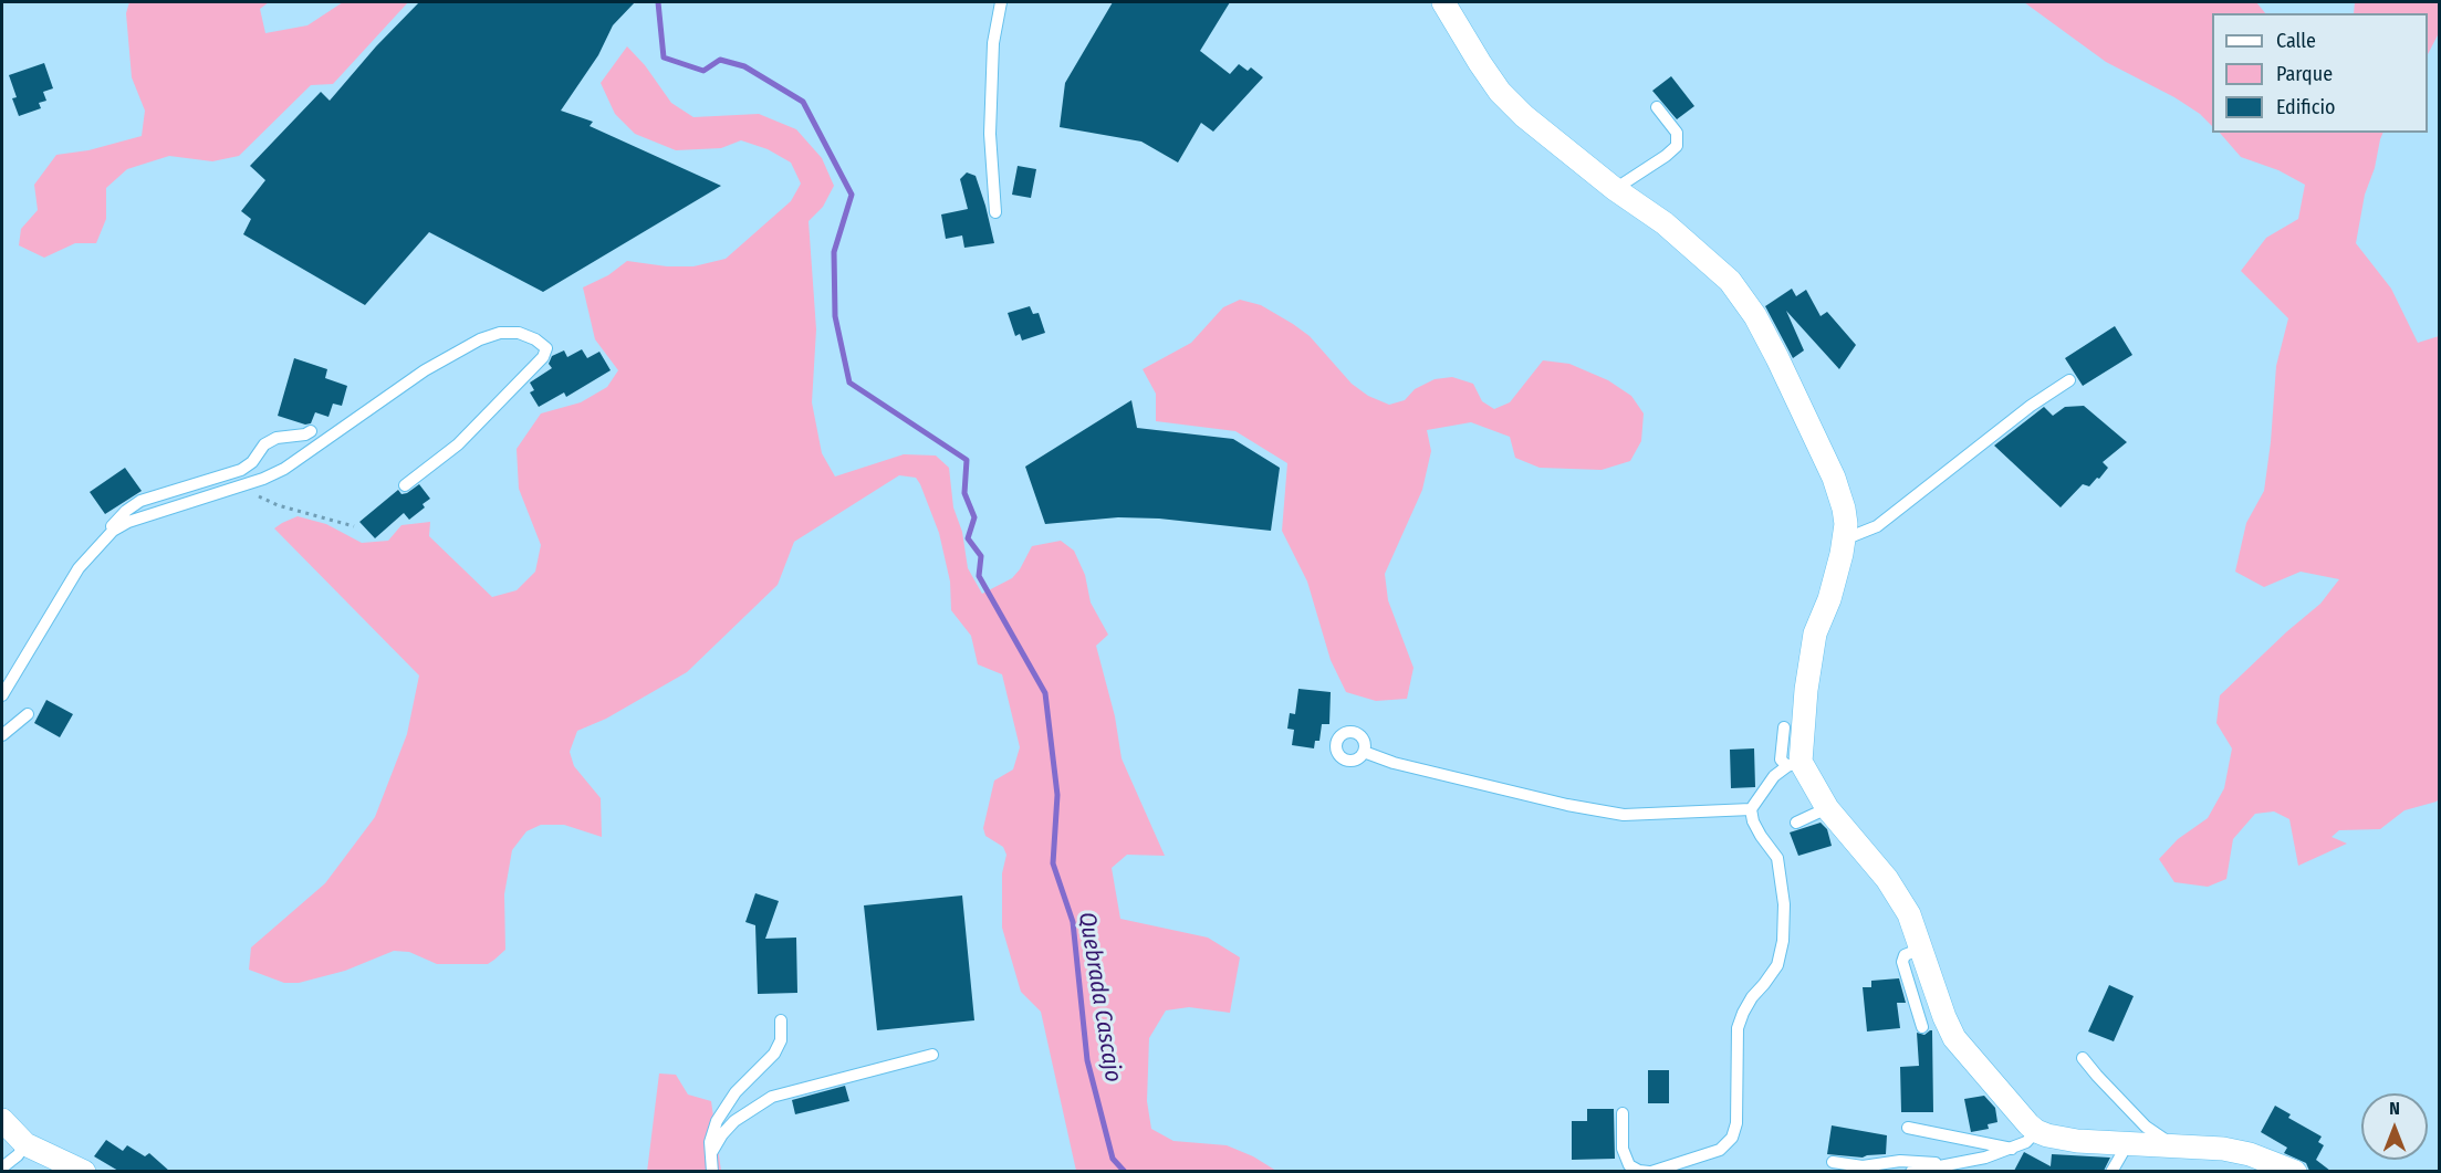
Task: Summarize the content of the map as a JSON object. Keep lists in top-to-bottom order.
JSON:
{
  "water": ["Quebrada Cascajo"],
  "legend": ["Calle", "Parque", "Edificio"],
  "north": "top"
}
